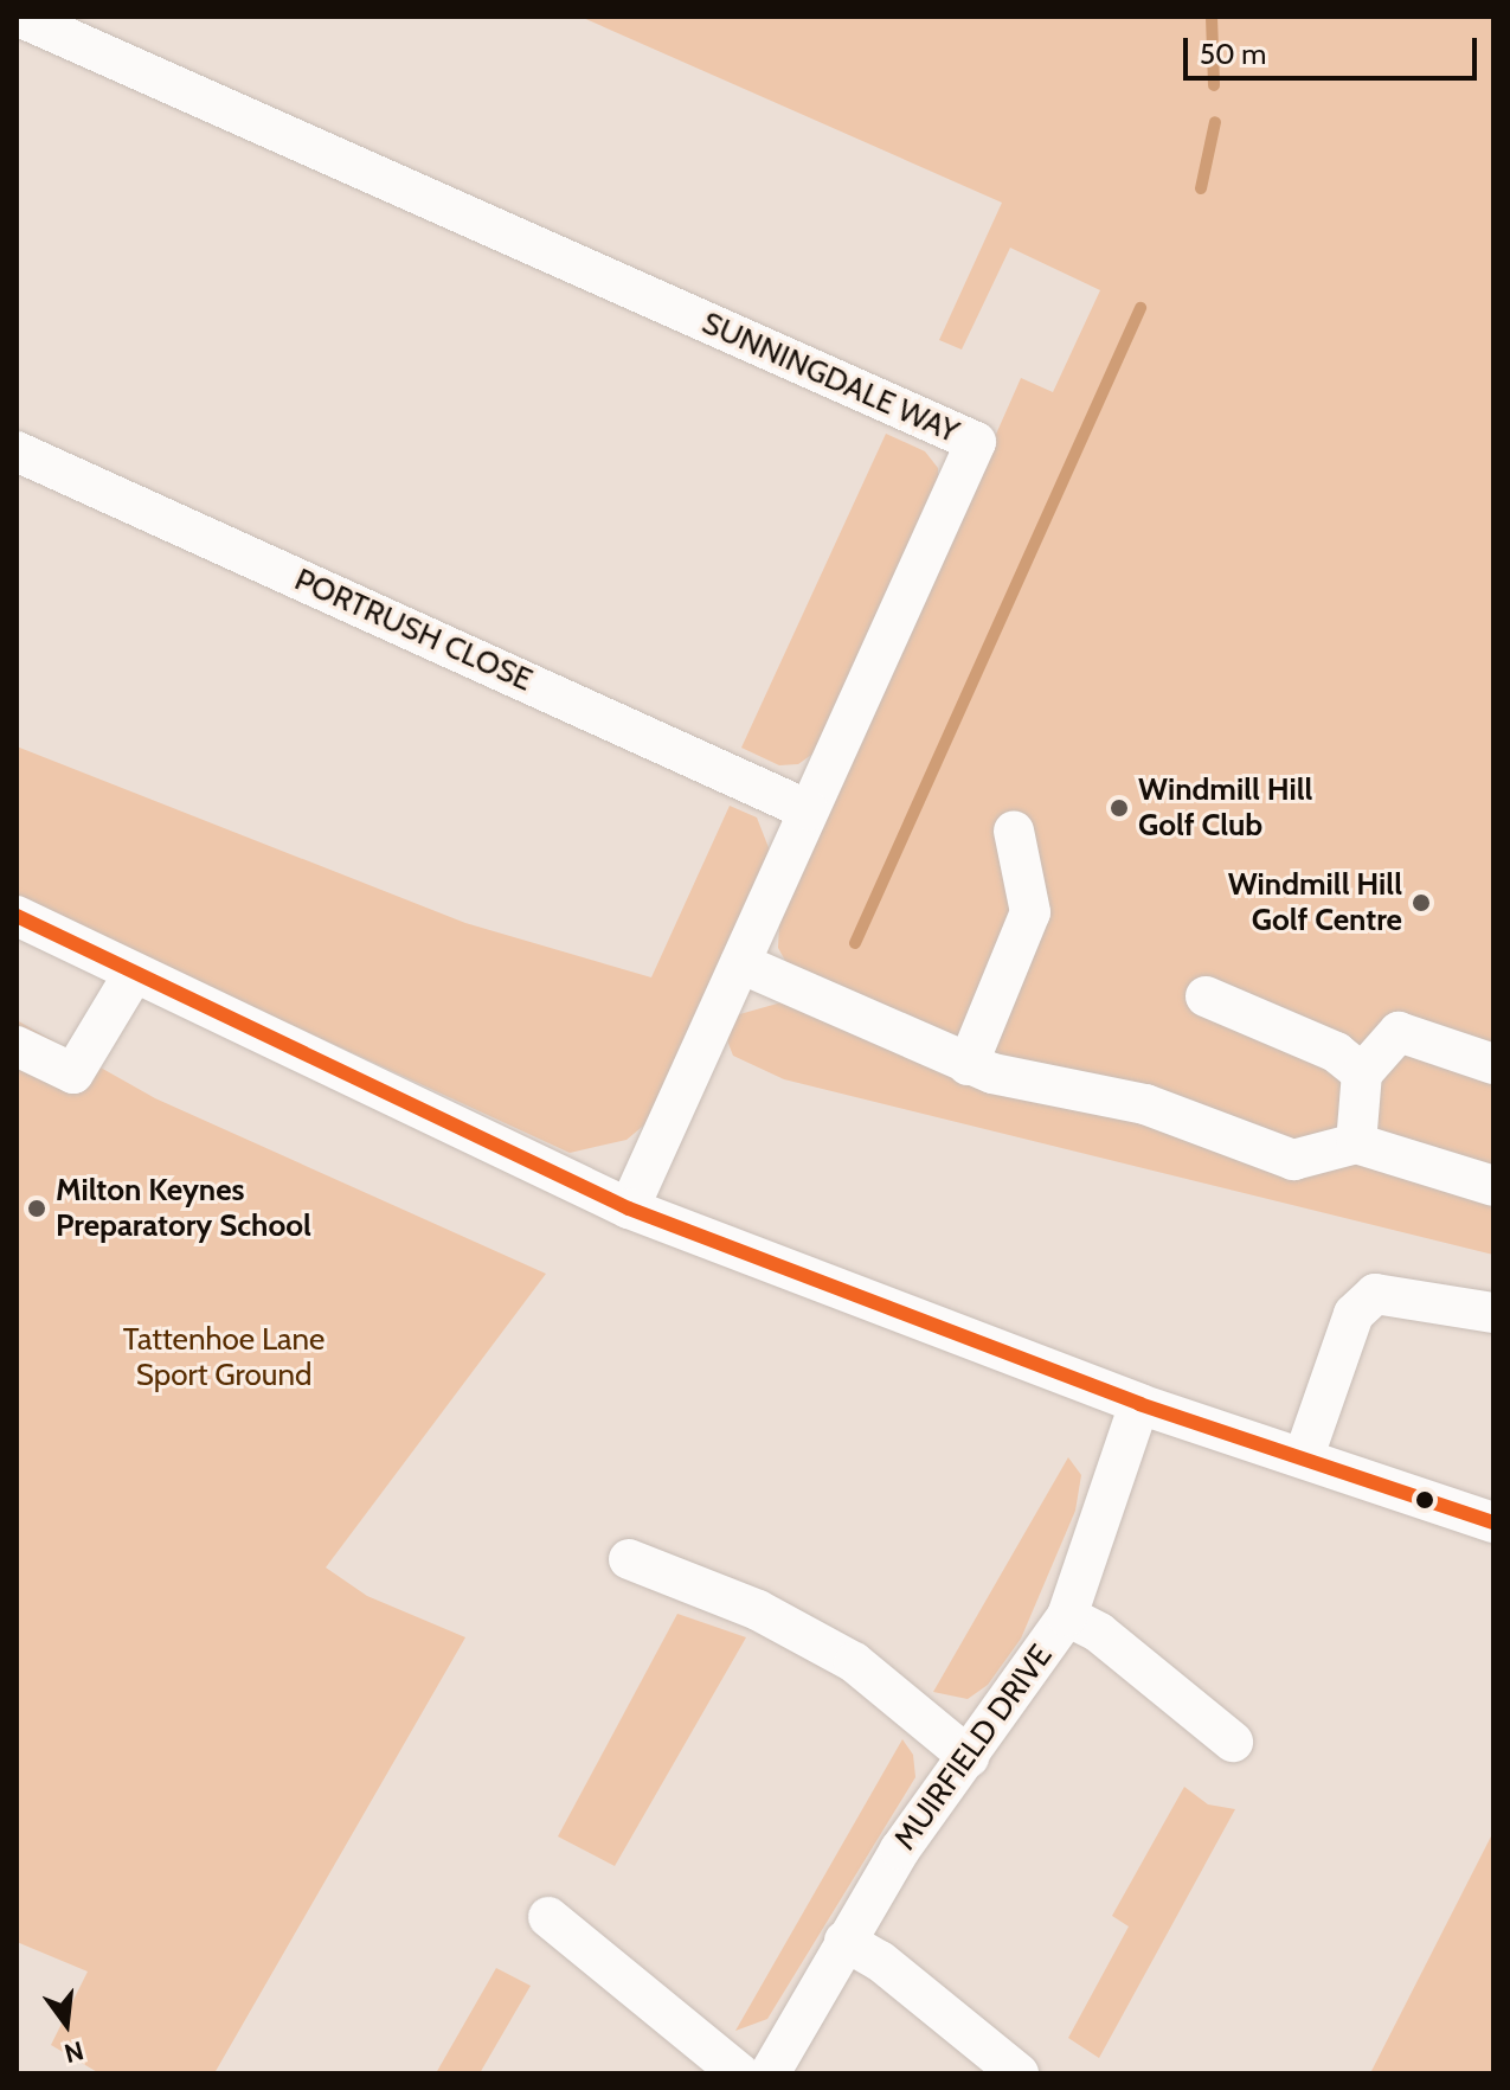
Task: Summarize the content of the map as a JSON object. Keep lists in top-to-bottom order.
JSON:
{
  "streets": {
    "street": ["SUNNINGDALE WAY", "PORTRUSH CLOSE", "MUIRFIELD DRIVE"]
  },
  "crossings": [
    ["SUNNINGDALE WAY", "PORTRUSH CLOSE"]
  ],
  "parks": ["Tattenhoe Lane Sport Ground"],
  "places": ["Windmill Hill Golf Club", "Windmill Hill Golf Centre", "Milton Keynes Preparatory School"],
  "scale_bar": "50 m",
  "north": "bottom"
}
